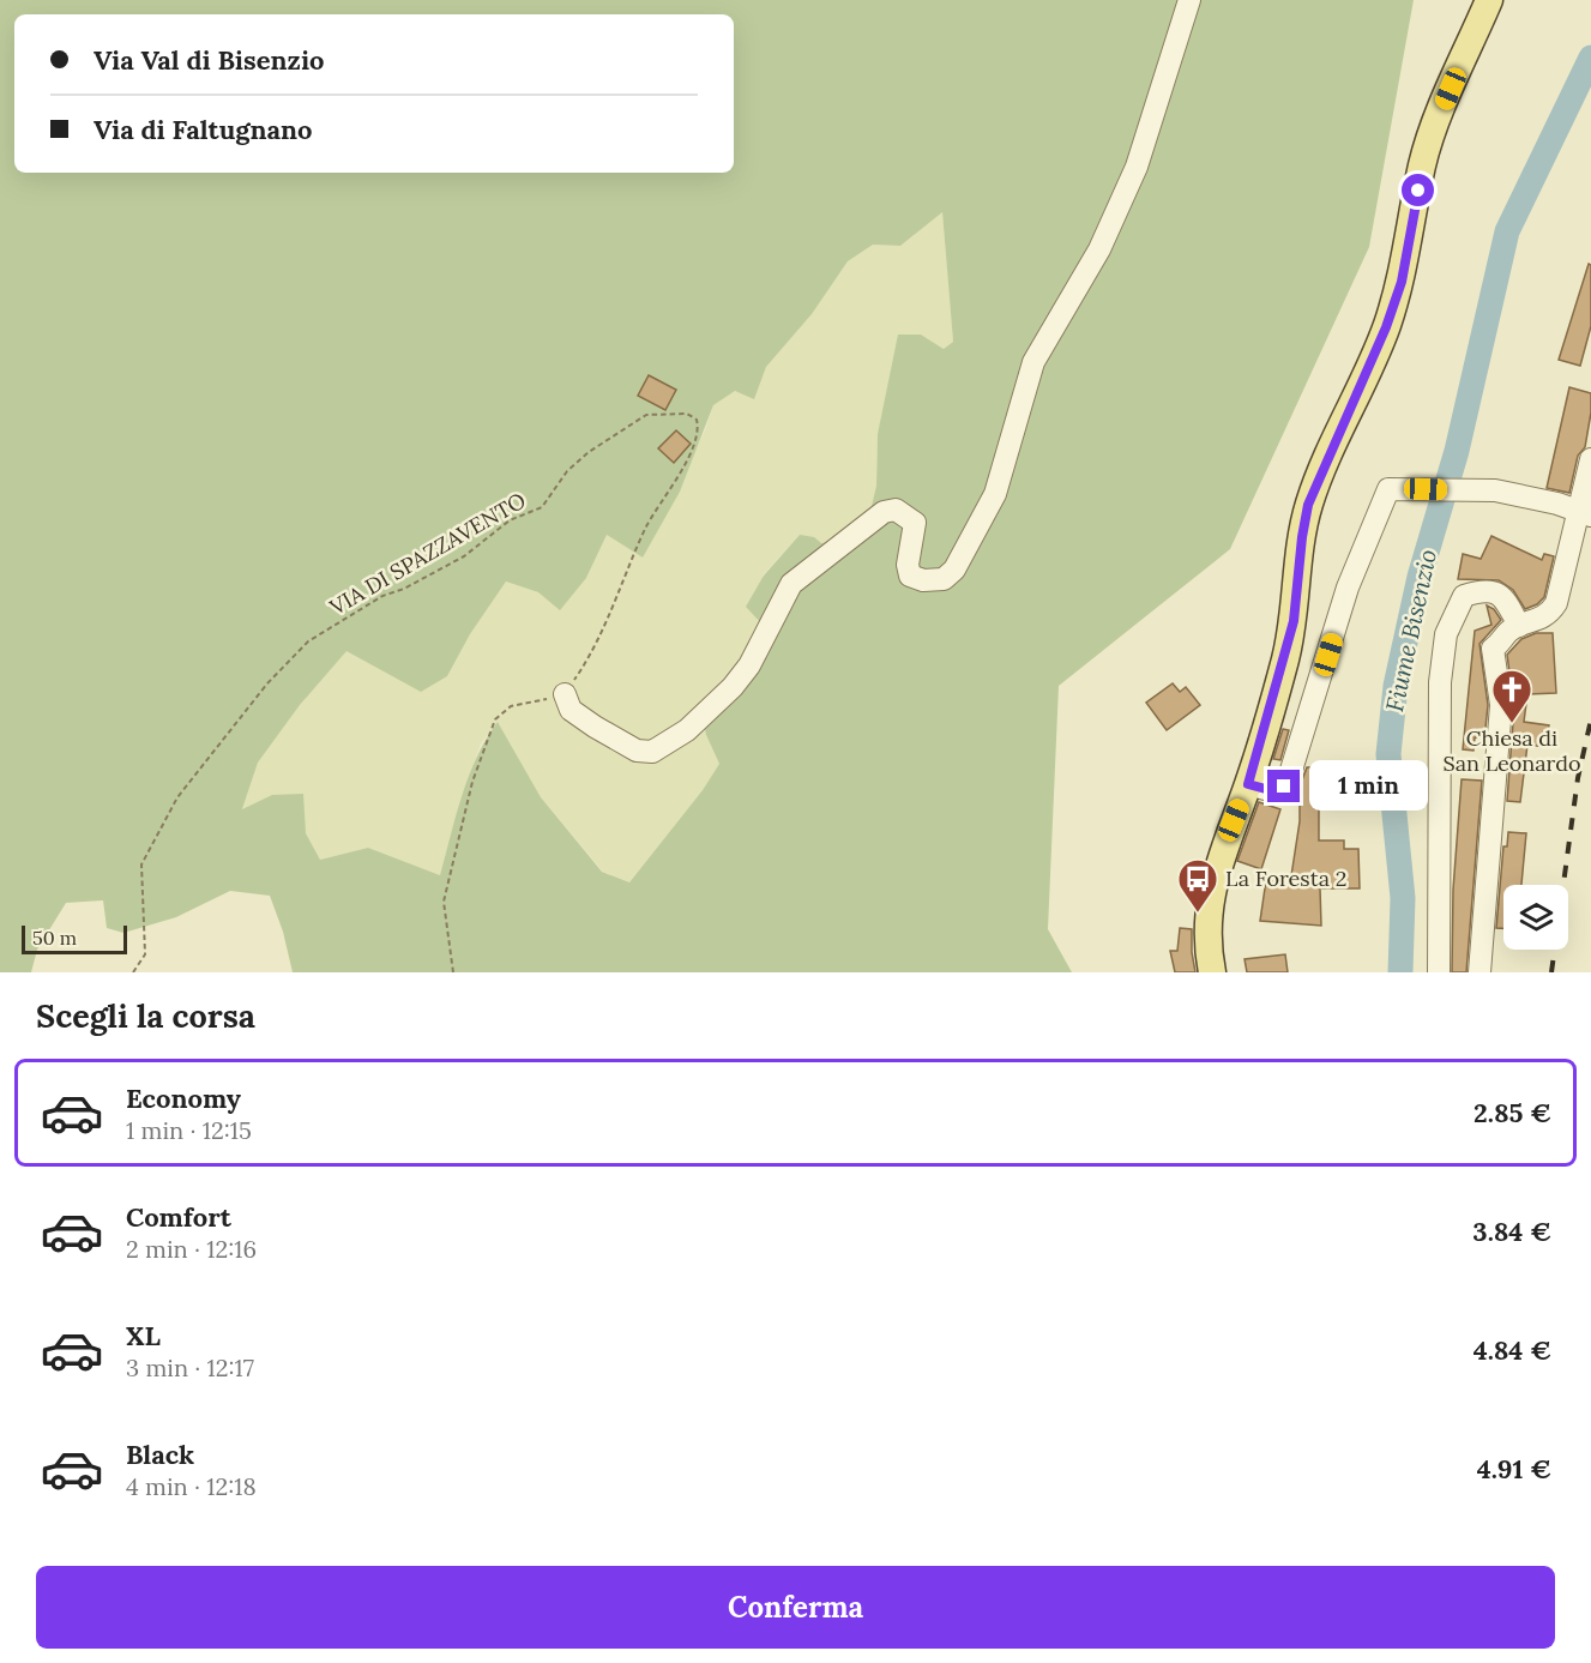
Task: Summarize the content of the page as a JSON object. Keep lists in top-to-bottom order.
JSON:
{
  "streets": {
    "path": ["VIA DI SPAZZAVENTO"]
  },
  "water": ["Fiume Bisenzio"],
  "places": {
    "church": ["Chiesa di San Leonardo"],
    "bus stop": ["La Foresta 2"]
  },
  "scale_bar": "50 m",
  "page": {
    "banner": ["Via Val di Bisenzio", "Via di Faltugnano"],
    "bubble": "1 min",
    "scale": "50 m",
    "heading": "Scegli la corsa",
    "list": [
      {
        "name": "Economy",
        "note": "1 min · 12:15",
        "value": "2.85 €"
      },
      {
        "name": "Comfort",
        "note": "2 min · 12:16",
        "value": "3.84 €"
      },
      {
        "name": "XL",
        "note": "3 min · 12:17",
        "value": "4.84 €"
      },
      {
        "name": "Black",
        "note": "4 min · 12:18",
        "value": "4.91 €"
      }
    ],
    "buttons": "Conferma"
  }
}
